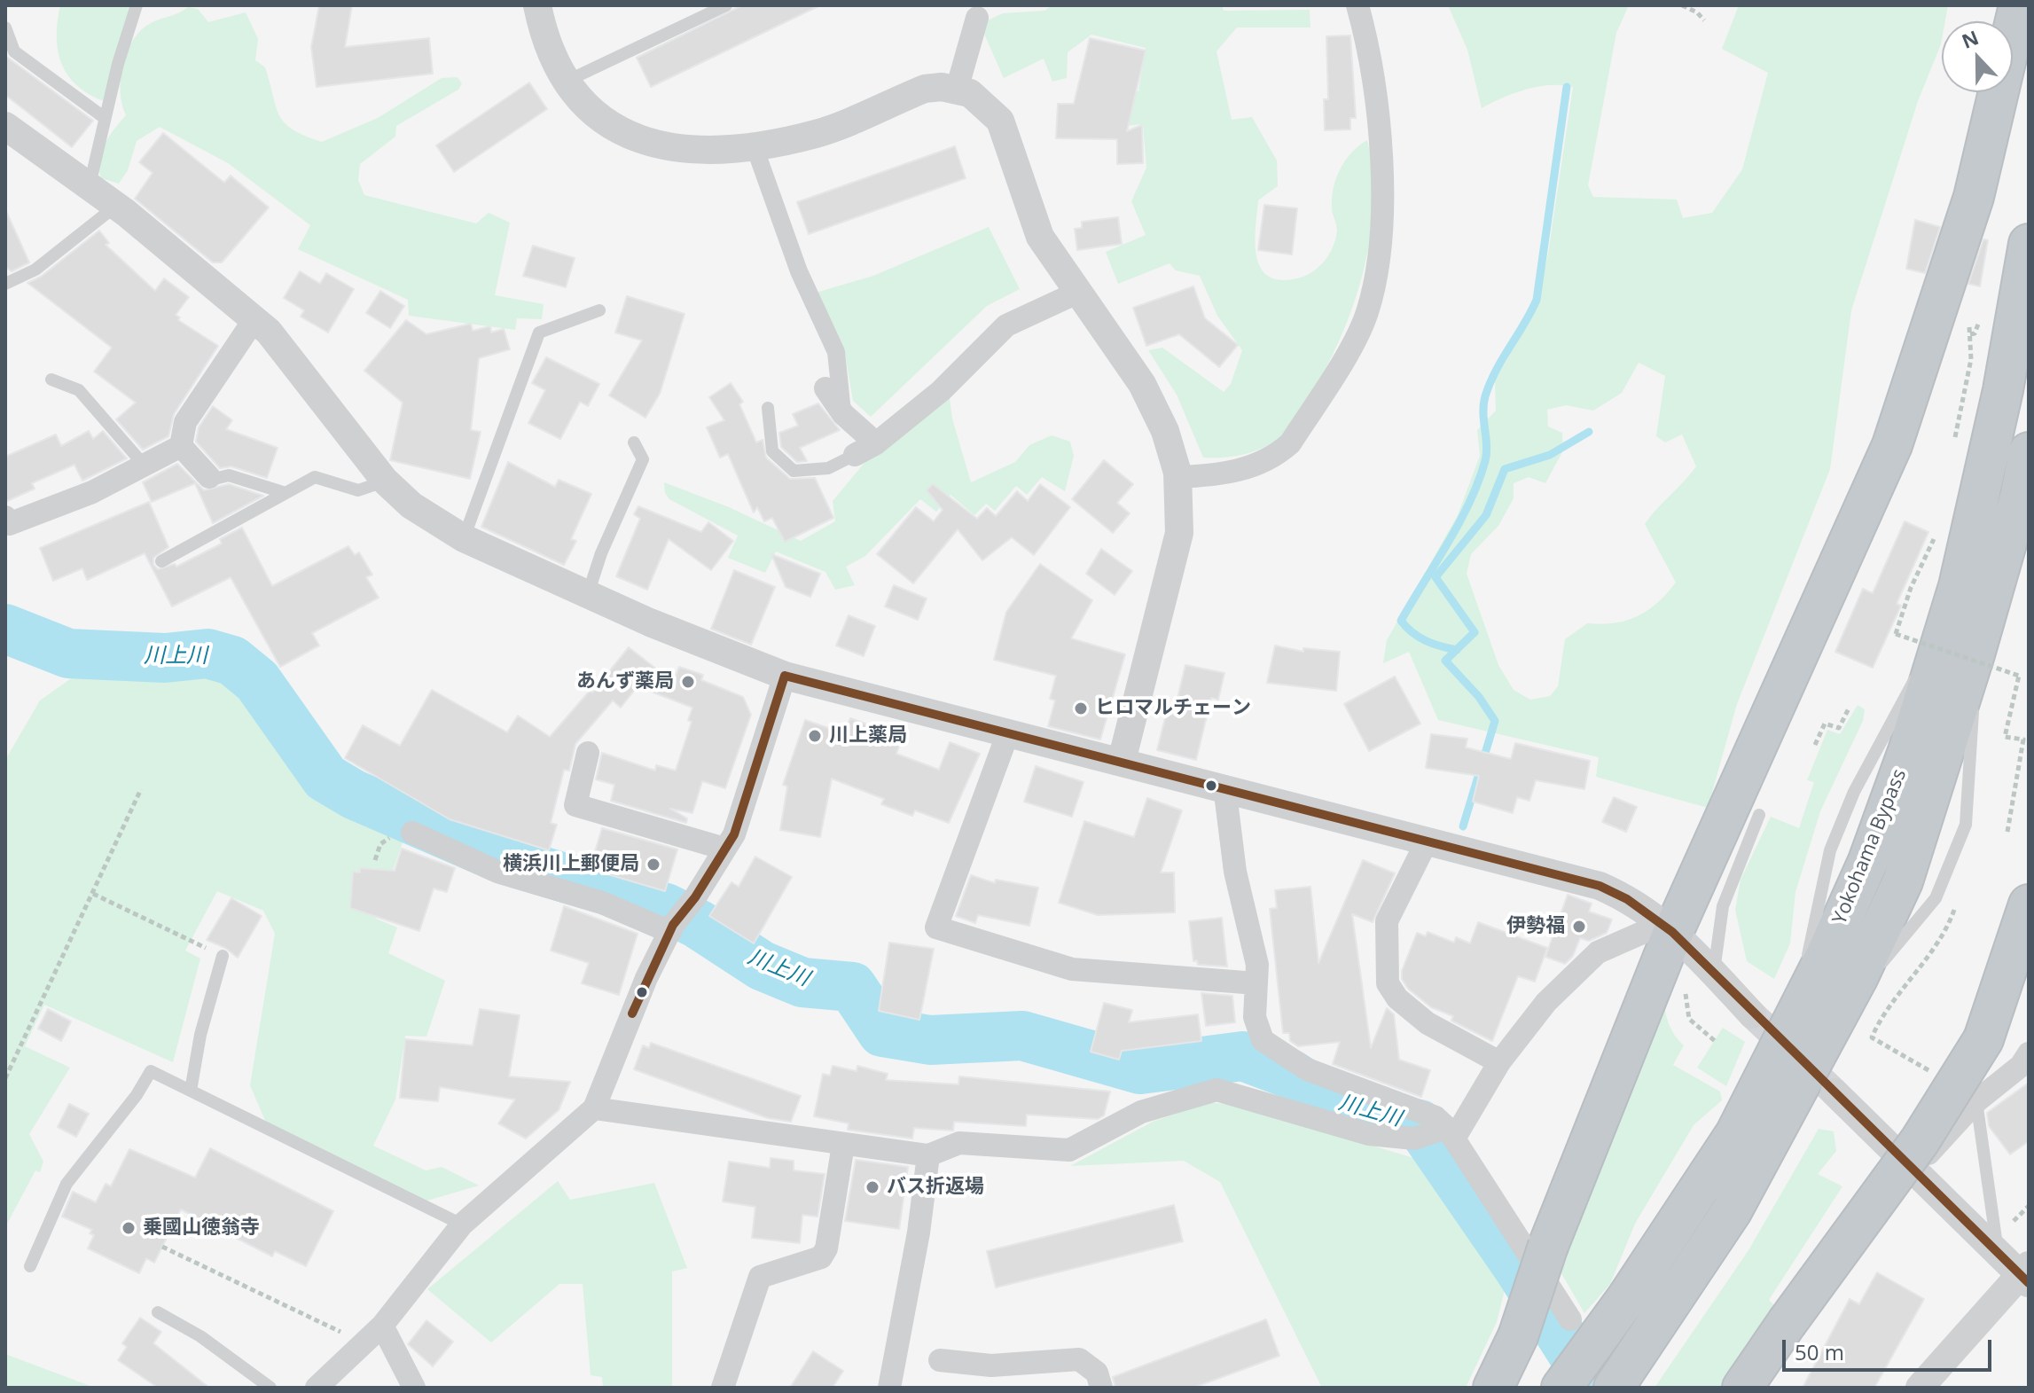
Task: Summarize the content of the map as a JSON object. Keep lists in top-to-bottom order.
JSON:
{
  "streets": {
    "highway": ["Yokohama Bypass"]
  },
  "water": ["川上川"],
  "places": [
    "あんず薬局",
    "ヒロマルチェーン",
    "川上薬局",
    "横浜川上郵便局",
    "伊勢福",
    "バス折返場",
    "乗國山徳翁寺"
  ],
  "scale_bar": "50 m",
  "north": "top"
}
